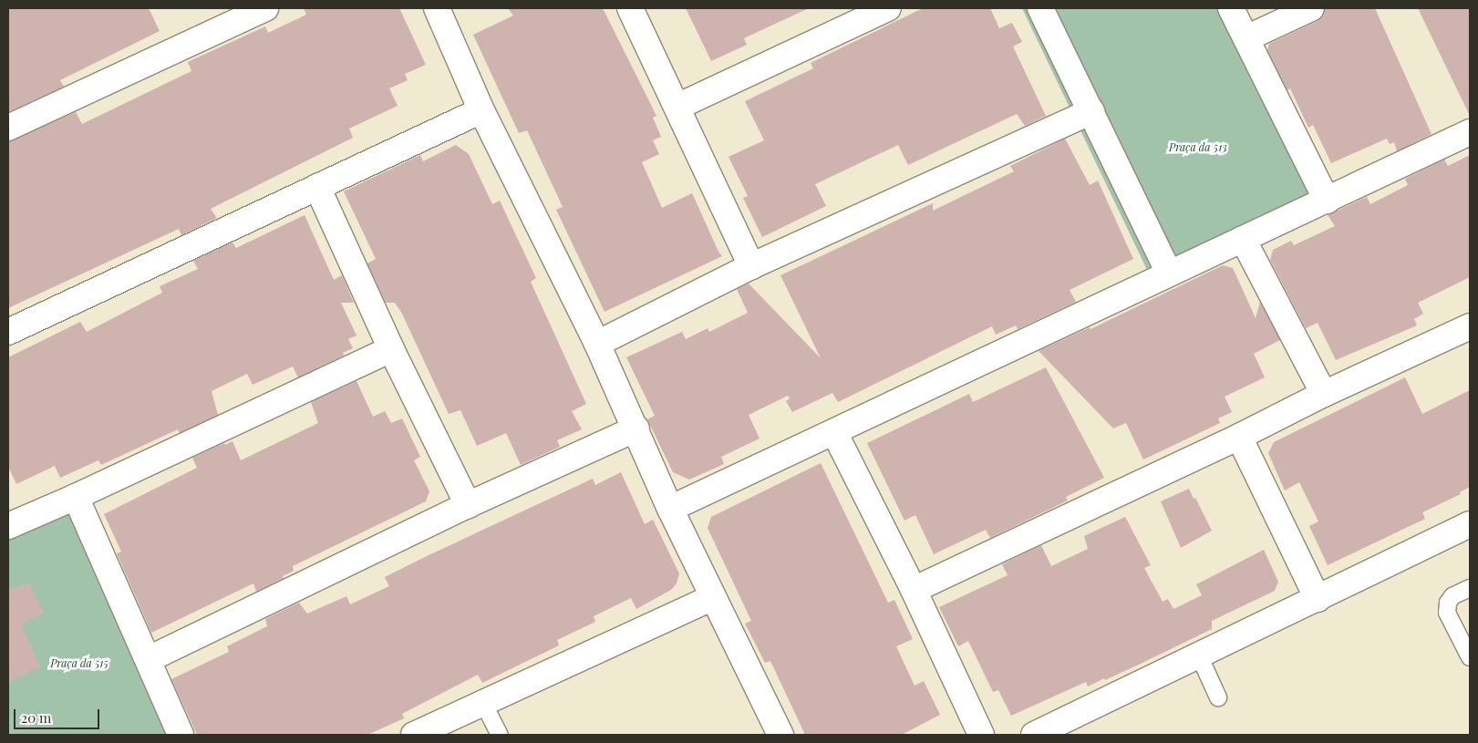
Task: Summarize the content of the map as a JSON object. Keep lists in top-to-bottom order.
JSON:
{
  "parks": ["Praça da 513", "Praça da 515"],
  "scale_bar": "20 m"
}
